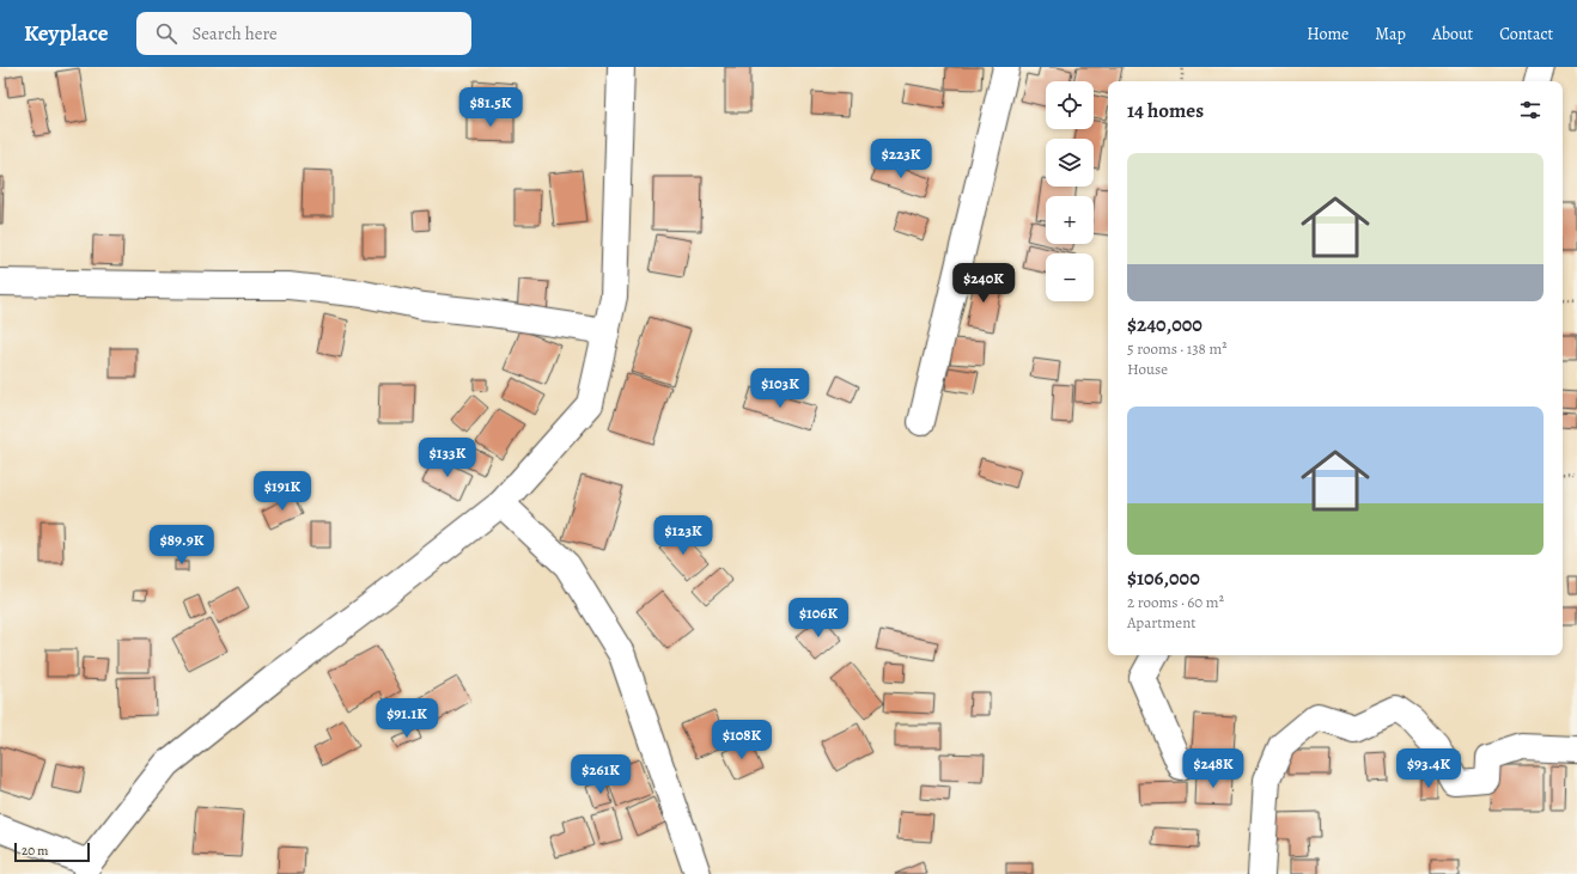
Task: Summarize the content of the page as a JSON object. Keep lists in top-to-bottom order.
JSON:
{
  "scale_bar": "20 m",
  "page": {
    "header": "Keyplace",
    "search": "Search here",
    "nav": [
      "Home",
      "Map",
      "About",
      "Contact"
    ],
    "map_buttons": ["+", "−"],
    "heading": "14 homes",
    "price": [
      "$81.5K",
      "$223K",
      "$240K",
      "$103K",
      "$133K",
      "$191K",
      "$123K",
      "$89.9K",
      "$106K",
      "$91.1K",
      "$108K",
      "$248K",
      "$93.4K",
      "$261K"
    ],
    "list": [
      {
        "name": "$240,000",
        "note": "5 rooms · 138 m² · House"
      },
      {
        "name": "$106,000",
        "note": "2 rooms · 60 m² · Apartment"
      }
    ],
    "scale": "20 m"
  }
}
